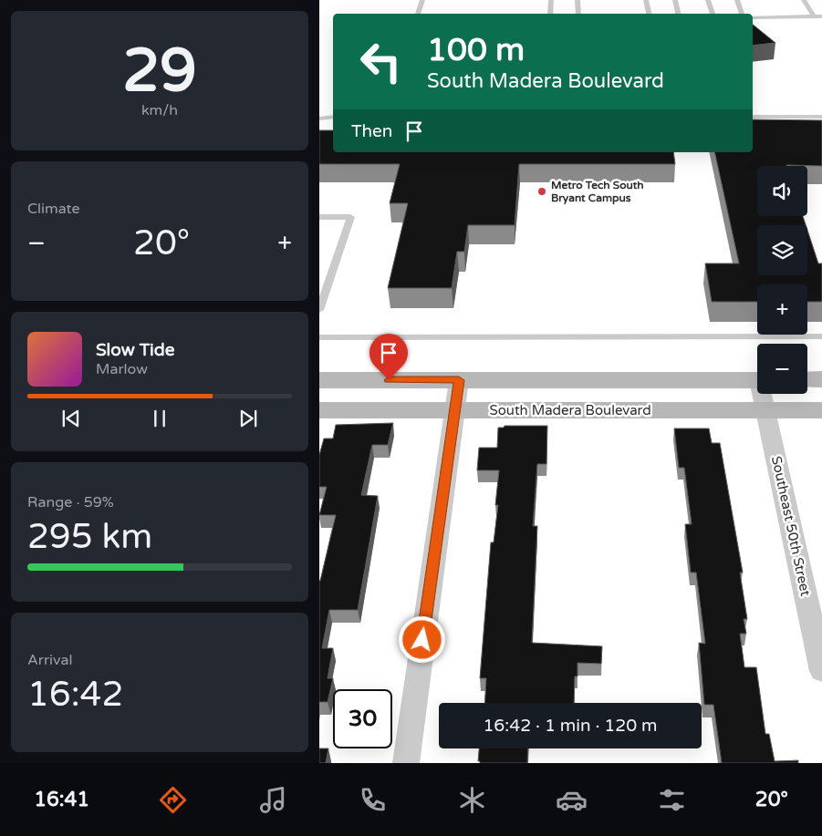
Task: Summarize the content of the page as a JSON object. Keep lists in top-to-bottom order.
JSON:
{
  "streets": {
    "street": ["South Madera Boulevard", "Southeast 50th Street"]
  },
  "crossings": [
    ["South Madera Boulevard", "Southeast 50th Street"]
  ],
  "places": ["Metro Tech South Bryant Campus"],
  "page": {
    "tile": [
      ["29", "km/h"],
      "Climate",
      ["Range · 59%", "295 km"],
      ["Arrival", "16:42"]
    ],
    "turn": ["100 m", "South Madera Boulevard"],
    "then": "Then",
    "map_buttons": ["+", "−"],
    "heat": ["−", "20°", "+"],
    "song": ["Slow Tide", "Marlow"],
    "limit": "30",
    "trip": "16:42 · 1 min · 120 m",
    "tabs": ["16:41", "20°"]
  }
}
